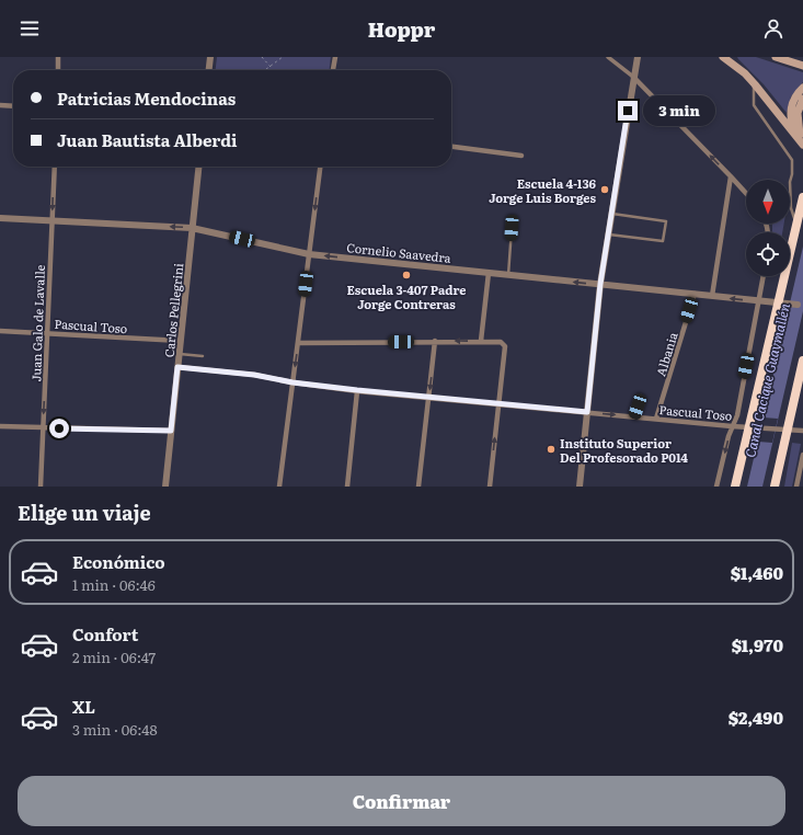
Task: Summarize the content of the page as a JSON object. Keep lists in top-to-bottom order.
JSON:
{
  "streets": {
    "street": [
      "Cornelio Saavedra",
      "Carlos Pellegrini",
      "Juan Galo de Lavalle",
      "Pascual Toso",
      "Albania"
    ]
  },
  "crossings": [
    ["Cornelio Saavedra", "Carlos Pellegrini"],
    ["Cornelio Saavedra", "Juan Galo de Lavalle"],
    ["Cornelio Saavedra", "Albania"],
    ["Carlos Pellegrini", "Pascual Toso"],
    ["Juan Galo de Lavalle", "Pascual Toso"],
    ["Pascual Toso", "Albania"]
  ],
  "one_way": ["Cornelio Saavedra", "Juan Galo de Lavalle"],
  "water": ["Canal Cacique Guaymallén"],
  "places": ["Escuela 4-136 Jorge Luis Borges", "Escuela 3-407 Padre Jorge Contreras", "Instituto Superior Del Profesorado P014"],
  "north": "bottom",
  "page": {
    "header": "Hoppr",
    "banner": ["Patricias Mendocinas", "Juan Bautista Alberdi"],
    "bubble": "3 min",
    "heading": "Elige un viaje",
    "list": [
      {
        "name": "Económico",
        "note": "1 min · 06:46",
        "value": "$1,460"
      },
      {
        "name": "Confort",
        "note": "2 min · 06:47",
        "value": "$1,970"
      },
      {
        "name": "XL",
        "note": "3 min · 06:48",
        "value": "$2,490"
      }
    ],
    "buttons": "Confirmar"
  }
}
